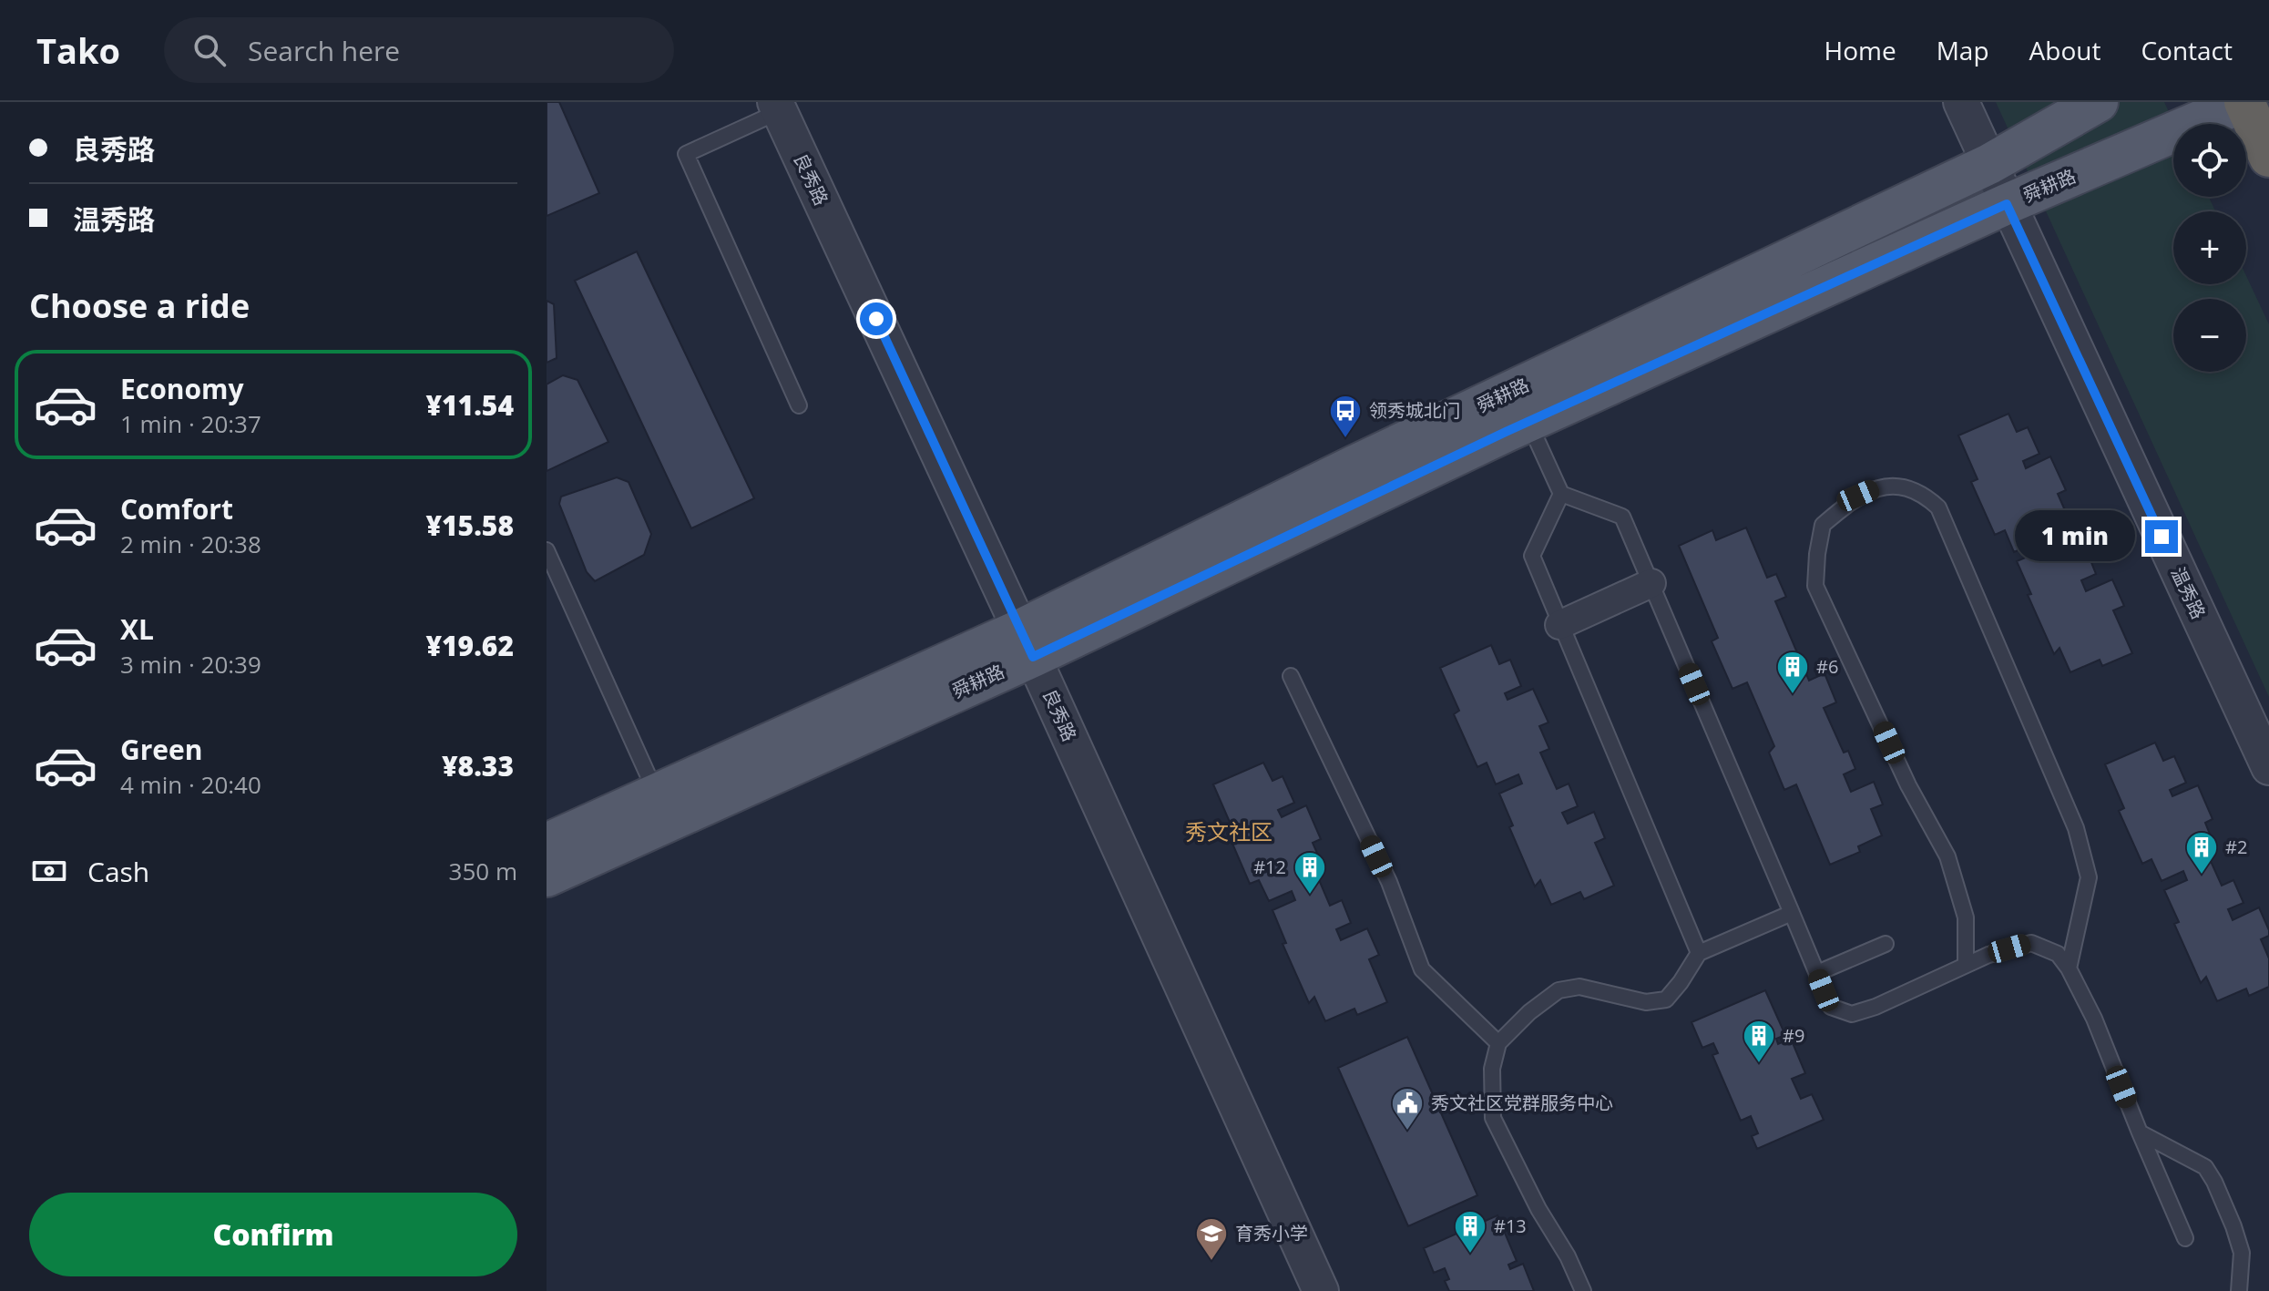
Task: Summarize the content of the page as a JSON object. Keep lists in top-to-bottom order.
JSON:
{
  "streets": {
    "main road": ["舜耕路"],
    "street": ["良秀路", "温秀路"]
  },
  "crossings": [
    ["良秀路", "舜耕路"],
    ["舜耕路", "温秀路"]
  ],
  "districts": ["秀文社区"],
  "places": {
    "bus stop": ["领秀城北门"],
    "building": [
      "#6",
      "#2",
      "#12",
      "#9",
      "#13"
    ],
    "public building": ["秀文社区党群服务中心"],
    "school or university": ["育秀小学"]
  },
  "page": {
    "header": "Tako",
    "search": "Search here",
    "nav": [
      "Home",
      "Map",
      "About",
      "Contact"
    ],
    "banner": ["良秀路", "温秀路"],
    "map_buttons": ["+", "−"],
    "heading": "Choose a ride",
    "list": [
      {
        "name": "Economy",
        "note": "1 min · 20:37",
        "value": "¥11.54"
      },
      {
        "name": "Comfort",
        "note": "2 min · 20:38",
        "value": "¥15.58"
      },
      {
        "name": "XL",
        "note": "3 min · 20:39",
        "value": "¥19.62"
      },
      {
        "name": "Green",
        "note": "4 min · 20:40",
        "value": "¥8.33"
      }
    ],
    "bubble": "1 min",
    "pay": ["Cash", "350 m"],
    "buttons": "Confirm"
  }
}
